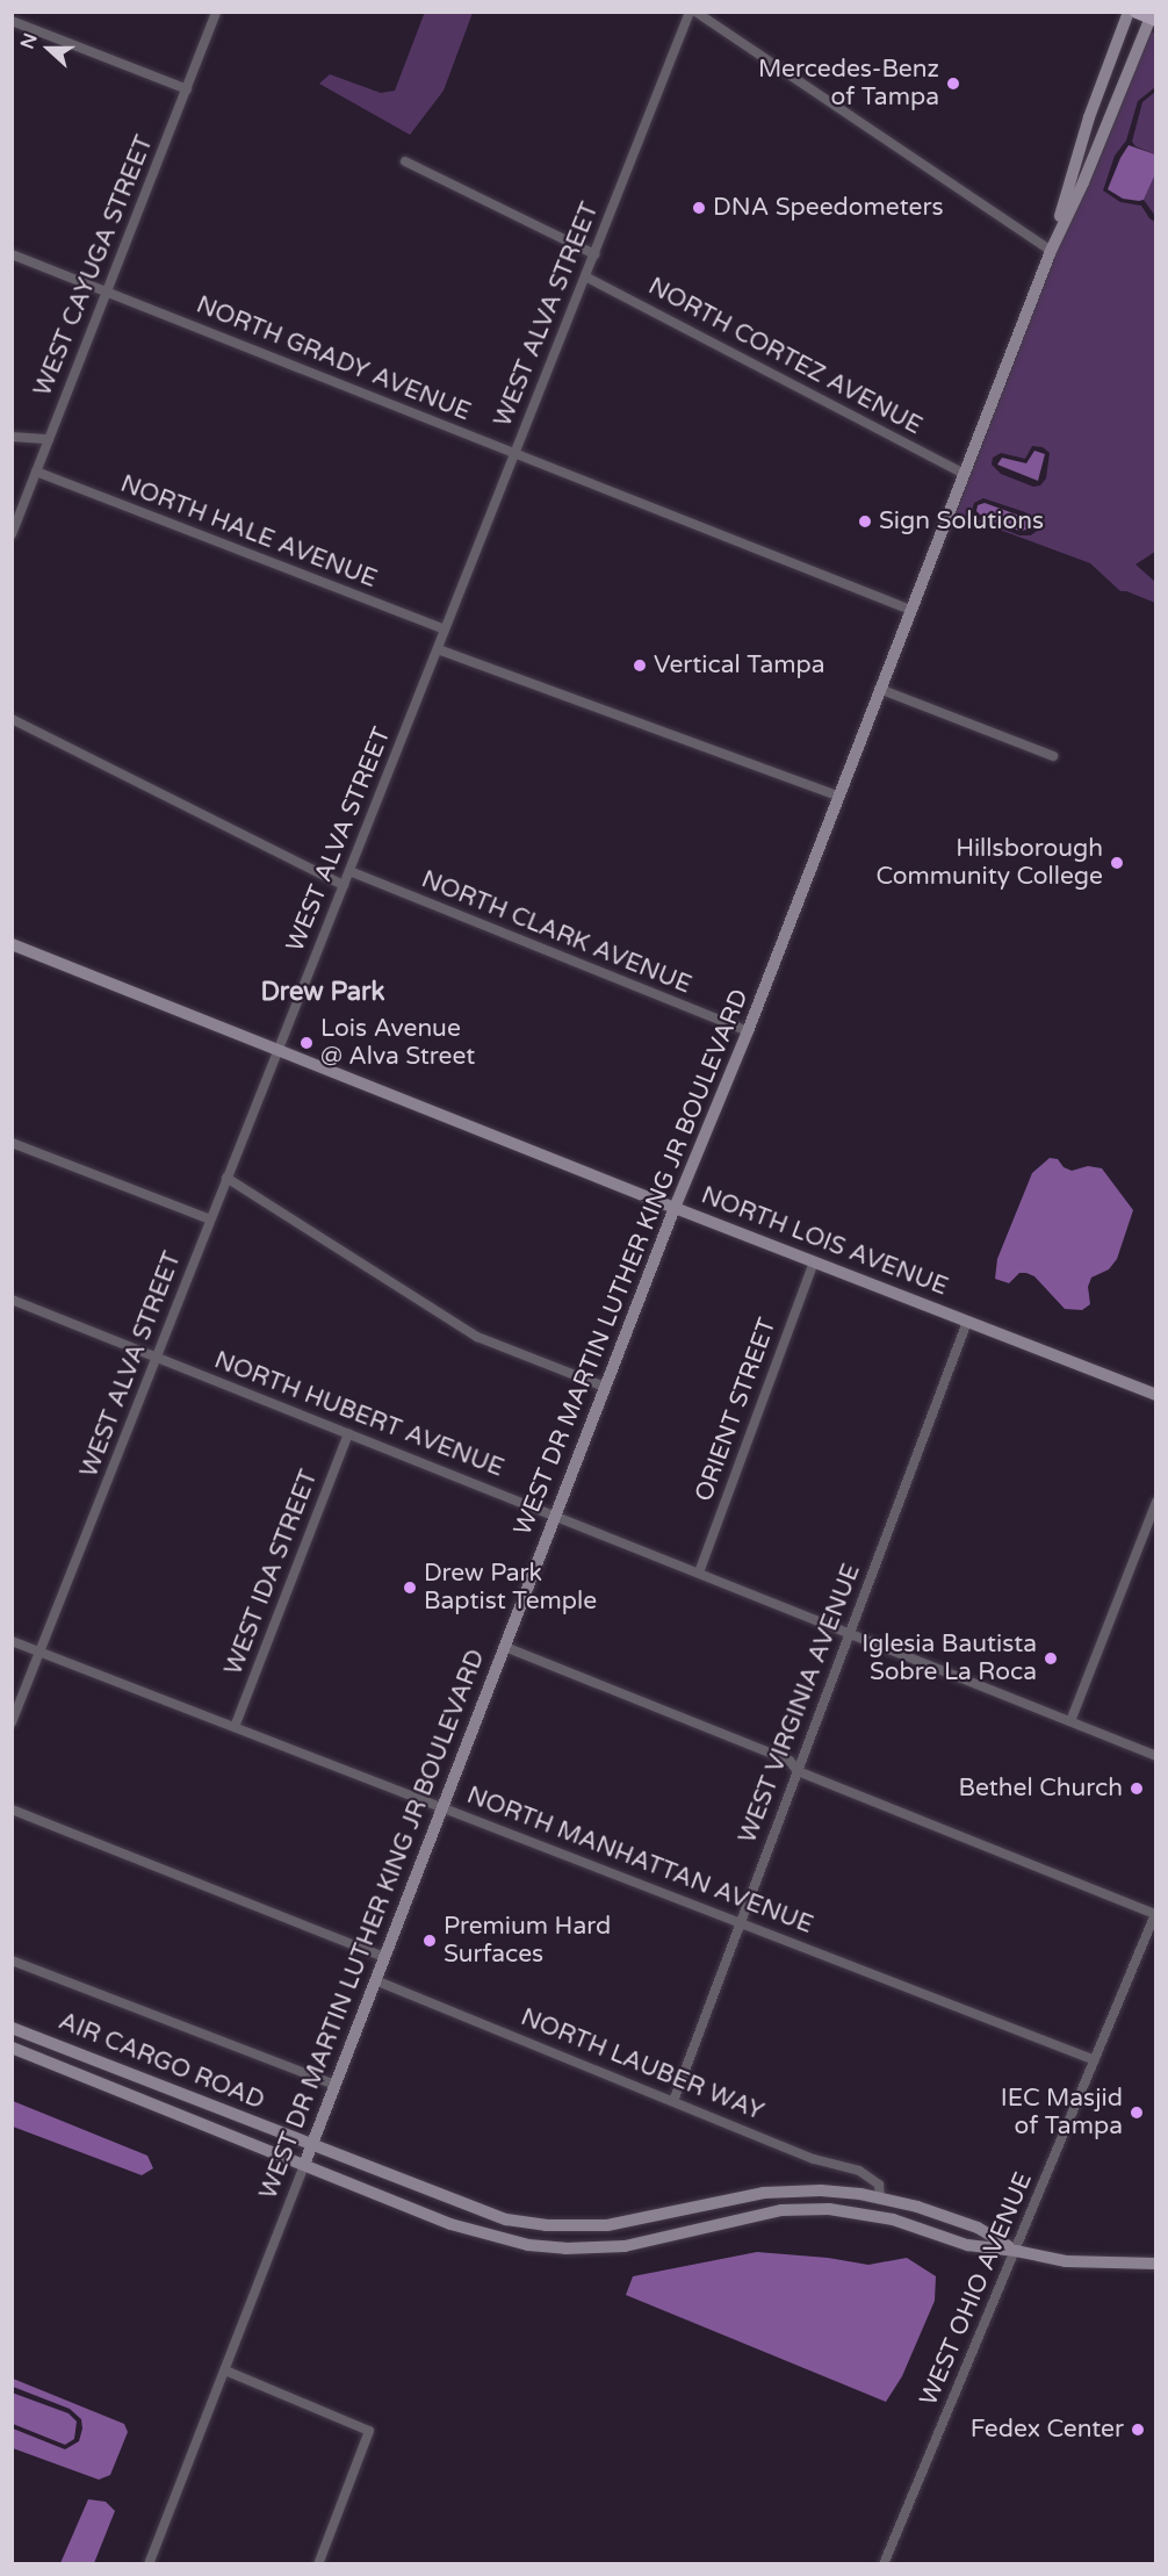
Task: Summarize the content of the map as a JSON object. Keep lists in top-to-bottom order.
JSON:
{
  "streets": {
    "street": [
      "WEST CAYUGA STREET",
      "WEST ALVA STREET",
      "NORTH CORTEZ AVENUE",
      "NORTH GRADY AVENUE",
      "NORTH HALE AVENUE",
      "NORTH CLARK AVENUE",
      "NORTH LOIS AVENUE",
      "WEST DR MARTIN LUTHER KING JR BOULEVARD",
      "ORIENT STREET",
      "NORTH HUBERT AVENUE",
      "WEST IDA STREET",
      "WEST VIRGINIA AVENUE",
      "NORTH MANHATTAN AVENUE",
      "AIR CARGO ROAD",
      "NORTH LAUBER WAY",
      "WEST OHIO AVENUE"
    ]
  },
  "crossings": [
    ["WEST CAYUGA STREET", "NORTH GRADY AVENUE"],
    ["WEST CAYUGA STREET", "NORTH HALE AVENUE"],
    ["WEST ALVA STREET", "NORTH CORTEZ AVENUE"],
    ["WEST ALVA STREET", "NORTH GRADY AVENUE"],
    ["WEST ALVA STREET", "NORTH HALE AVENUE"],
    ["WEST ALVA STREET", "NORTH CLARK AVENUE"],
    ["WEST ALVA STREET", "NORTH LOIS AVENUE"],
    ["WEST ALVA STREET", "NORTH HUBERT AVENUE"],
    ["WEST ALVA STREET", "NORTH MANHATTAN AVENUE"],
    ["NORTH CORTEZ AVENUE", "WEST DR MARTIN LUTHER KING JR BOULEVARD"],
    ["NORTH GRADY AVENUE", "WEST DR MARTIN LUTHER KING JR BOULEVARD"],
    ["NORTH CLARK AVENUE", "WEST DR MARTIN LUTHER KING JR BOULEVARD"],
    ["NORTH LOIS AVENUE", "WEST DR MARTIN LUTHER KING JR BOULEVARD"],
    ["NORTH LOIS AVENUE", "ORIENT STREET"],
    ["NORTH LOIS AVENUE", "WEST VIRGINIA AVENUE"],
    ["WEST DR MARTIN LUTHER KING JR BOULEVARD", "NORTH HUBERT AVENUE"],
    ["WEST DR MARTIN LUTHER KING JR BOULEVARD", "NORTH MANHATTAN AVENUE"],
    ["WEST DR MARTIN LUTHER KING JR BOULEVARD", "AIR CARGO ROAD"],
    ["WEST DR MARTIN LUTHER KING JR BOULEVARD", "NORTH LAUBER WAY"],
    ["ORIENT STREET", "NORTH HUBERT AVENUE"],
    ["NORTH HUBERT AVENUE", "WEST IDA STREET"],
    ["NORTH HUBERT AVENUE", "WEST VIRGINIA AVENUE"],
    ["WEST IDA STREET", "NORTH MANHATTAN AVENUE"],
    ["WEST VIRGINIA AVENUE", "NORTH MANHATTAN AVENUE"],
    ["WEST VIRGINIA AVENUE", "NORTH LAUBER WAY"],
    ["NORTH MANHATTAN AVENUE", "WEST OHIO AVENUE"],
    ["AIR CARGO ROAD", "NORTH LAUBER WAY"],
    ["AIR CARGO ROAD", "WEST OHIO AVENUE"]
  ],
  "districts": ["Drew Park"],
  "places": [
    "Mercedes-Benz of Tampa",
    "DNA Speedometers",
    "Sign Solutions",
    "Vertical Tampa",
    "Hillsborough Community College",
    "Lois Avenue @ Alva Street",
    "Drew Park Baptist Temple",
    "Iglesia Bautista Sobre La Roca",
    "Bethel Church",
    "Premium Hard Surfaces",
    "IEC Masjid of Tampa",
    "Fedex Center"
  ],
  "north": "left"
}
